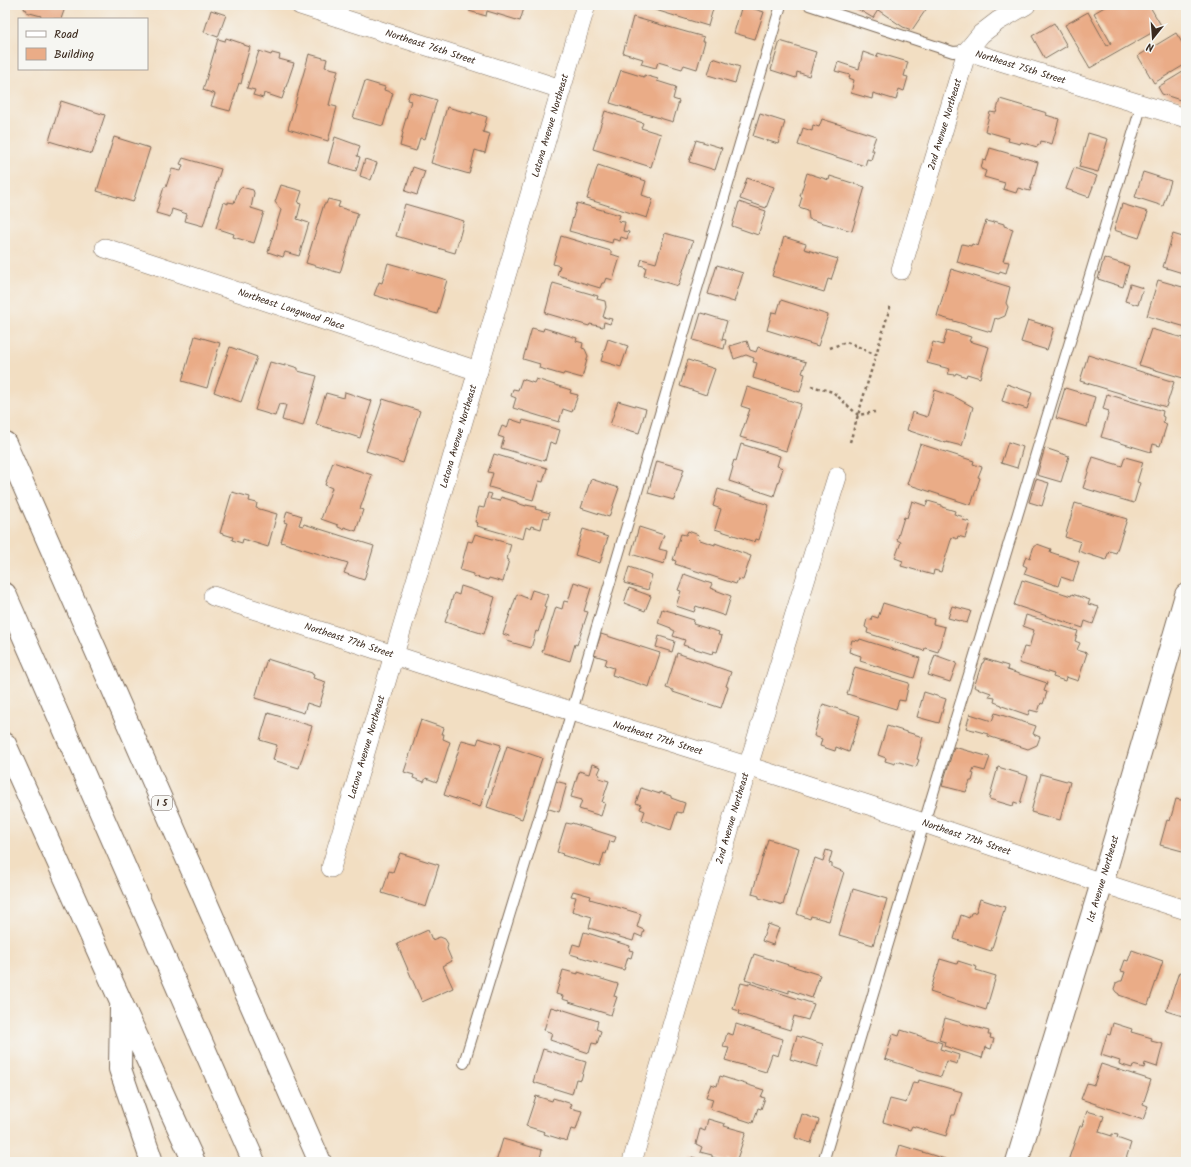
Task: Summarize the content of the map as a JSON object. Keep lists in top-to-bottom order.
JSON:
{
  "streets": {
    "main road": ["I 5", "1st Avenue Northeast"],
    "street": [
      "Northeast 76th Street",
      "Northeast 75th Street",
      "2nd Avenue Northeast",
      "Latona Avenue Northeast",
      "Northeast Longwood Place",
      "Northeast 77th Street"
    ]
  },
  "crossings": [
    ["Northeast 76th Street", "Latona Avenue Northeast"],
    ["Northeast 75th Street", "2nd Avenue Northeast"],
    ["2nd Avenue Northeast", "Northeast 77th Street"],
    ["Latona Avenue Northeast", "Northeast Longwood Place"],
    ["Latona Avenue Northeast", "Northeast 77th Street"],
    ["Northeast 77th Street", "1st Avenue Northeast"]
  ],
  "legend": ["Road", "Building"],
  "north": "bottom"
}
